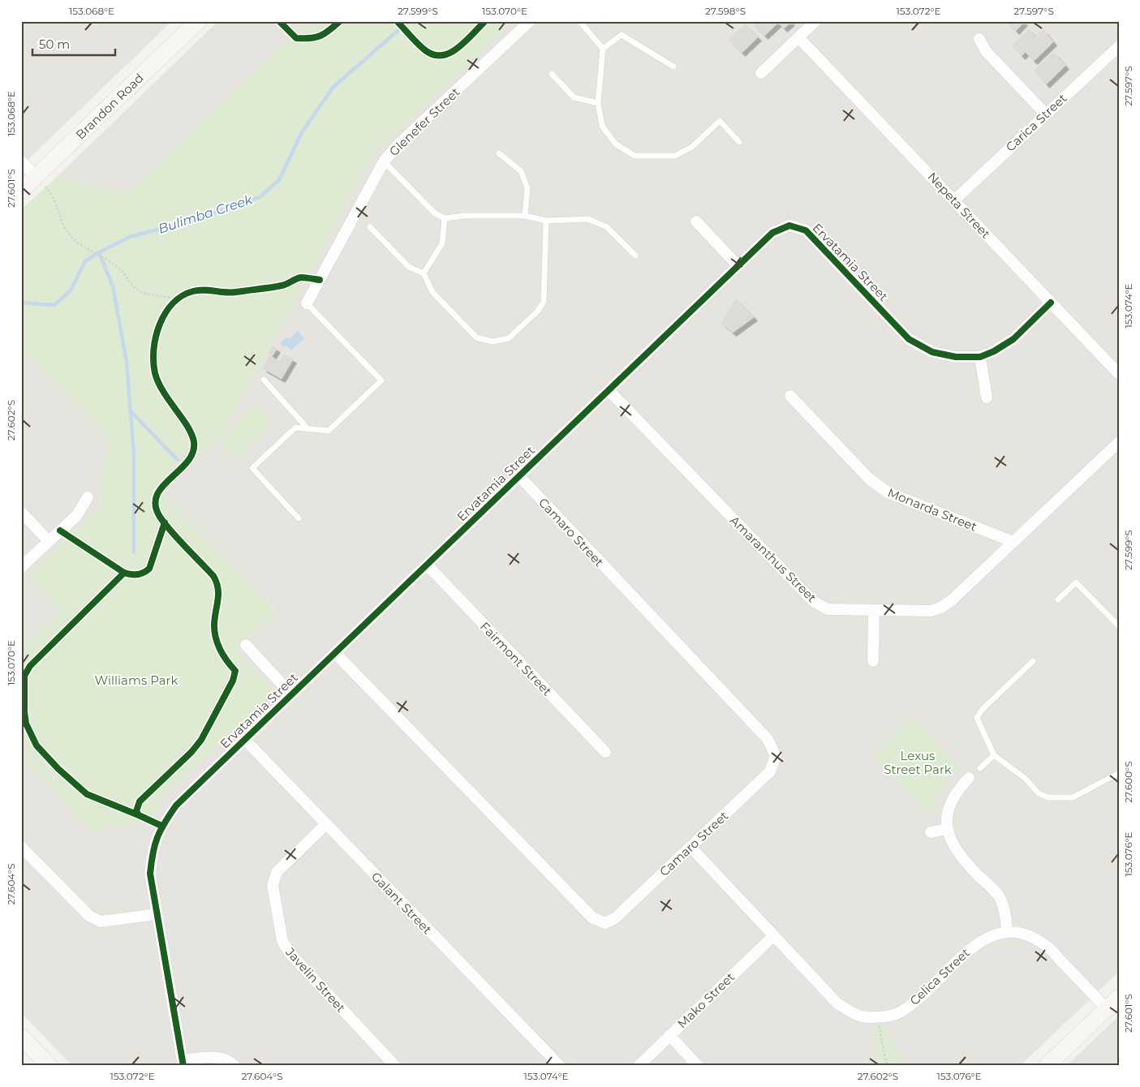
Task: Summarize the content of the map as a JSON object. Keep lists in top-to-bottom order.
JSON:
{
  "streets": {
    "street": [
      "Brandon Road",
      "Glenefer Street",
      "Carica Street",
      "Nepeta Street",
      "Ervatamia Street",
      "Monarda Street",
      "Camaro Street",
      "Amaranthus Street",
      "Fairmont Street",
      "Galant Street",
      "Celica Street",
      "Javelin Street",
      "Mako Street"
    ]
  },
  "crossings": [
    ["Carica Street", "Nepeta Street"],
    ["Nepeta Street", "Ervatamia Street"],
    ["Ervatamia Street", "Camaro Street"],
    ["Ervatamia Street", "Amaranthus Street"],
    ["Ervatamia Street", "Fairmont Street"],
    ["Ervatamia Street", "Galant Street"],
    ["Monarda Street", "Amaranthus Street"],
    ["Camaro Street", "Celica Street"],
    ["Galant Street", "Javelin Street"],
    ["Celica Street", "Mako Street"]
  ],
  "water": ["Bulimba Creek"],
  "parks": ["Williams Park", "Lexus Street Park"],
  "scale_bar": "50 m",
  "coordinates": [
    "153.068°E",
    "27.599°S",
    "153.070°E",
    "27.598°S",
    "153.072°E",
    "27.597°S",
    "27.601°S",
    "153.074°E",
    "27.602°S",
    "27.600°S",
    "153.076°E",
    "27.604°S"
  ]
}
